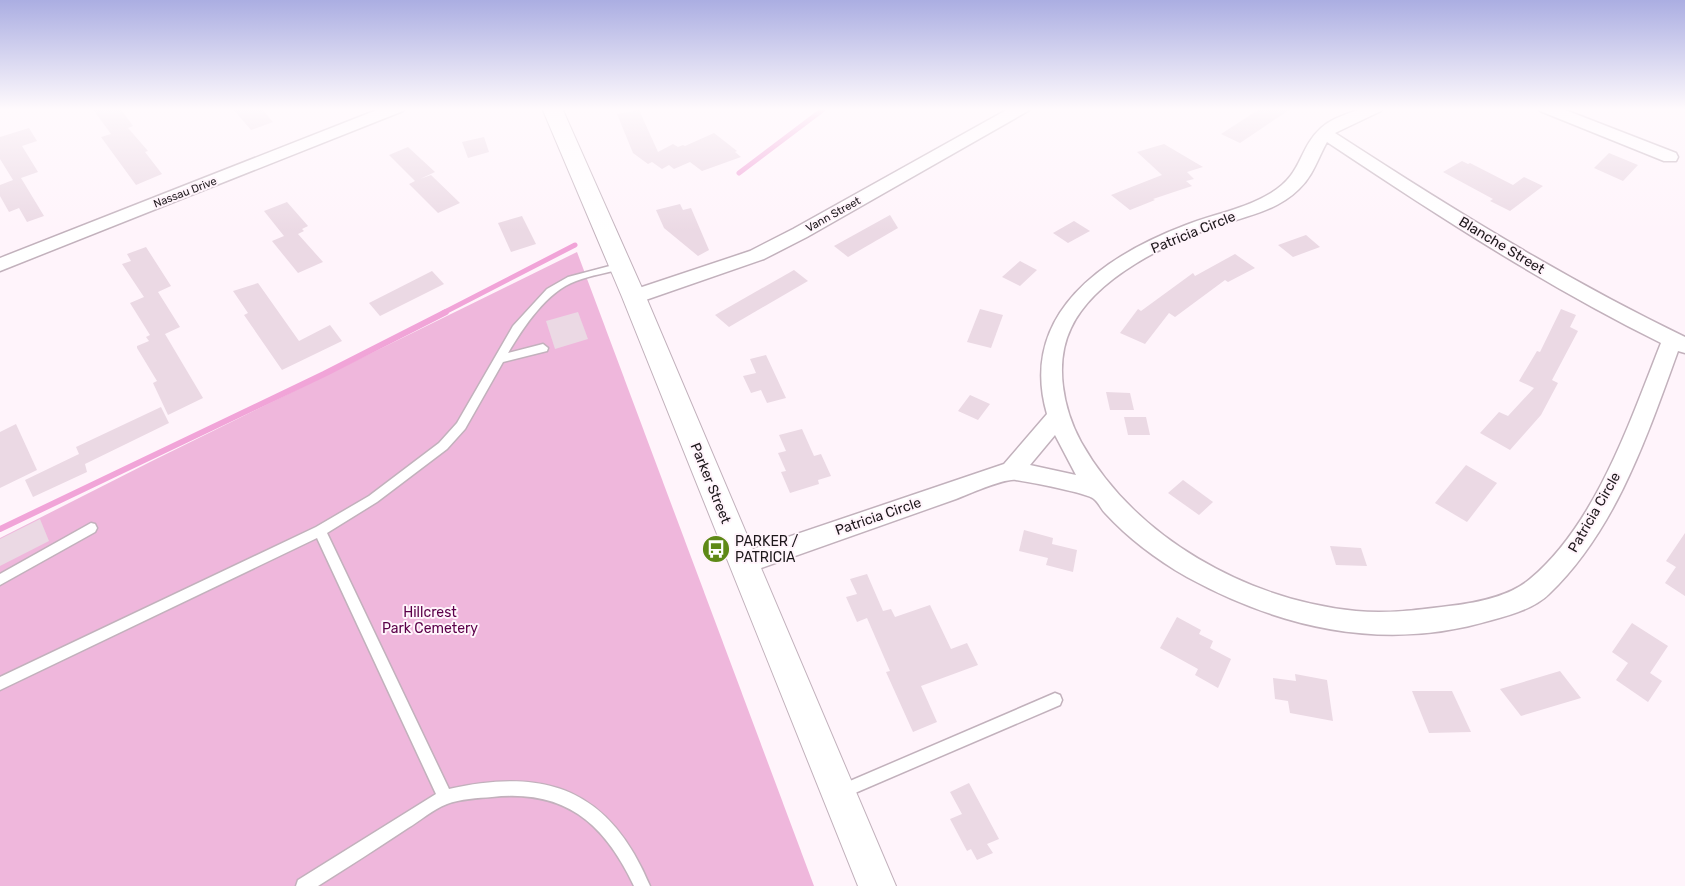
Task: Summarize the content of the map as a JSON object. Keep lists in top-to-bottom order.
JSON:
{
  "streets": {
    "main road": ["Parker Street"],
    "street": [
      "Nassau Drive",
      "Vann Street",
      "Patricia Circle",
      "Blanche Street"
    ]
  },
  "crossings": [
    ["Vann Street", "Parker Street"],
    ["Patricia Circle", "Blanche Street"],
    ["Patricia Circle", "Parker Street"]
  ],
  "parks": ["Hillcrest Park Cemetery"],
  "places": {
    "bus stop": ["PARKER / PATRICIA"]
  }
}
